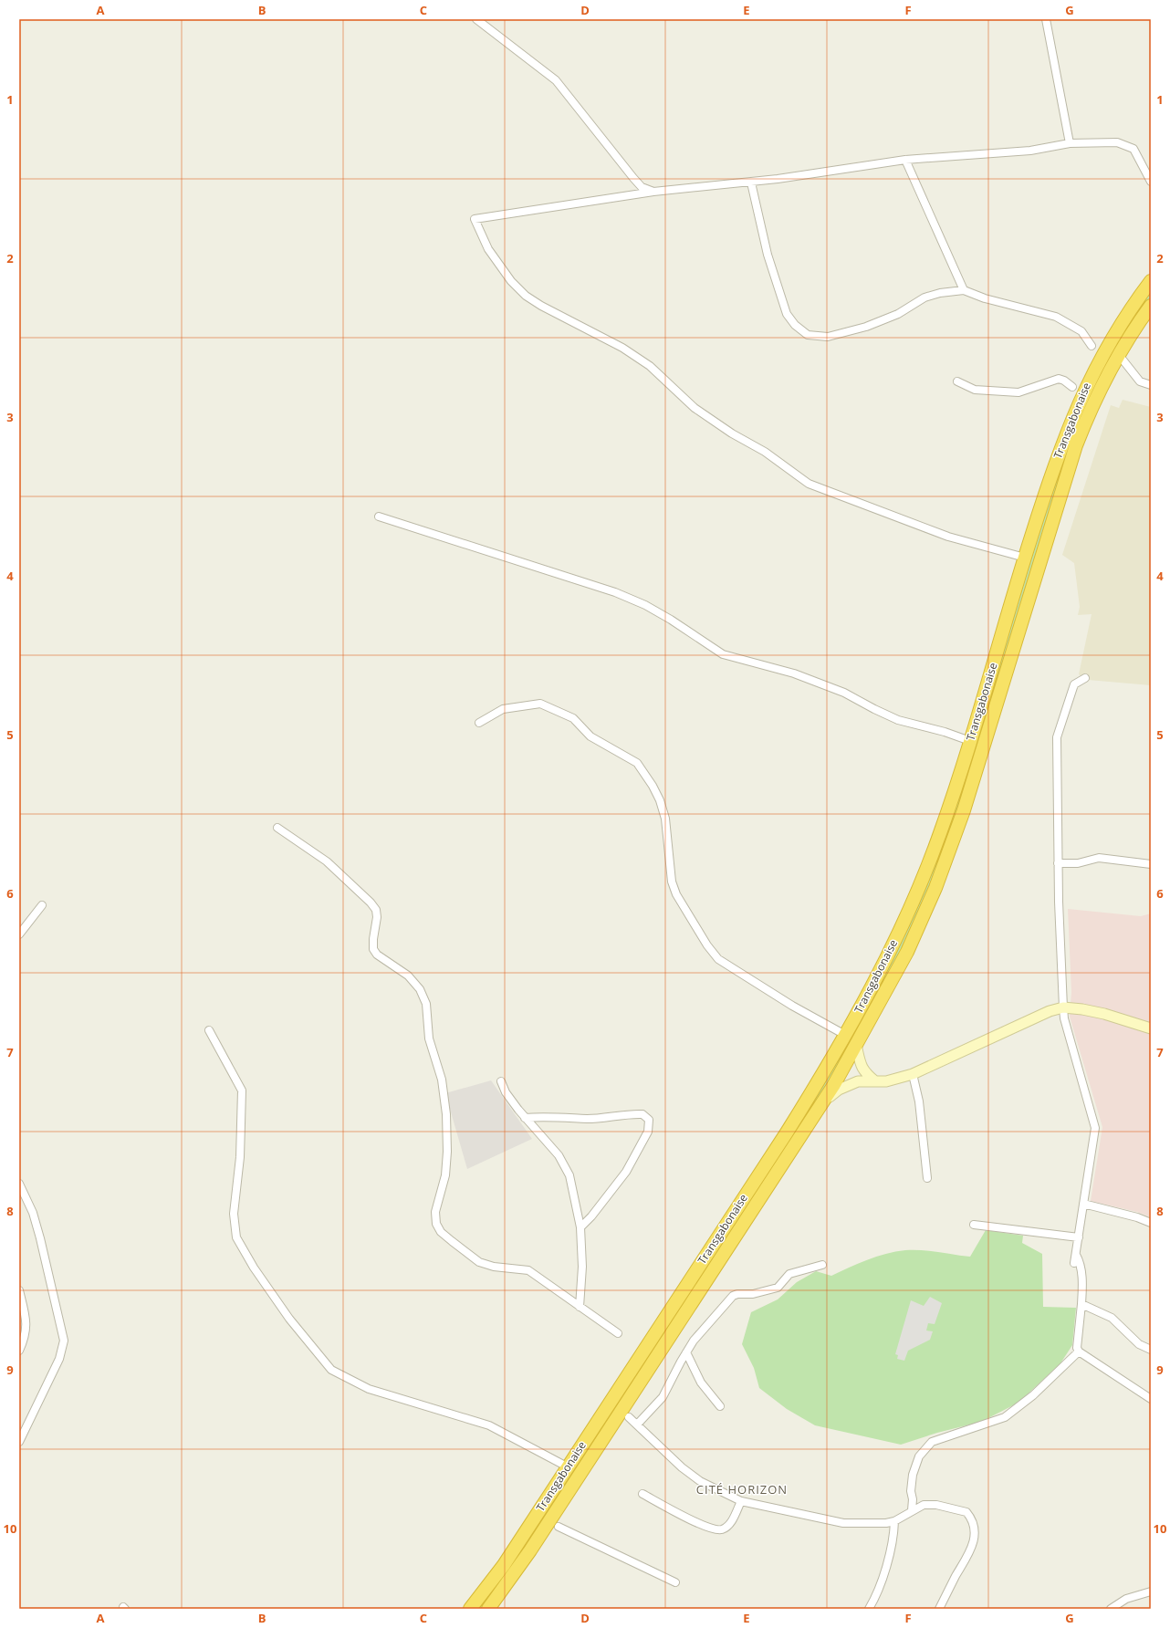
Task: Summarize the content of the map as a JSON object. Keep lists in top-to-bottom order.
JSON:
{
  "streets": {
    "highway": ["Transgabonaise"]
  },
  "districts": ["CITÉ HORIZON"],
  "grid": {
    "columns": [
      "A",
      "B",
      "C",
      "D",
      "E",
      "F",
      "G"
    ],
    "rows": [
      "1",
      "2",
      "3",
      "4",
      "5",
      "6",
      "7",
      "8",
      "9",
      "10"
    ]
  }
}
